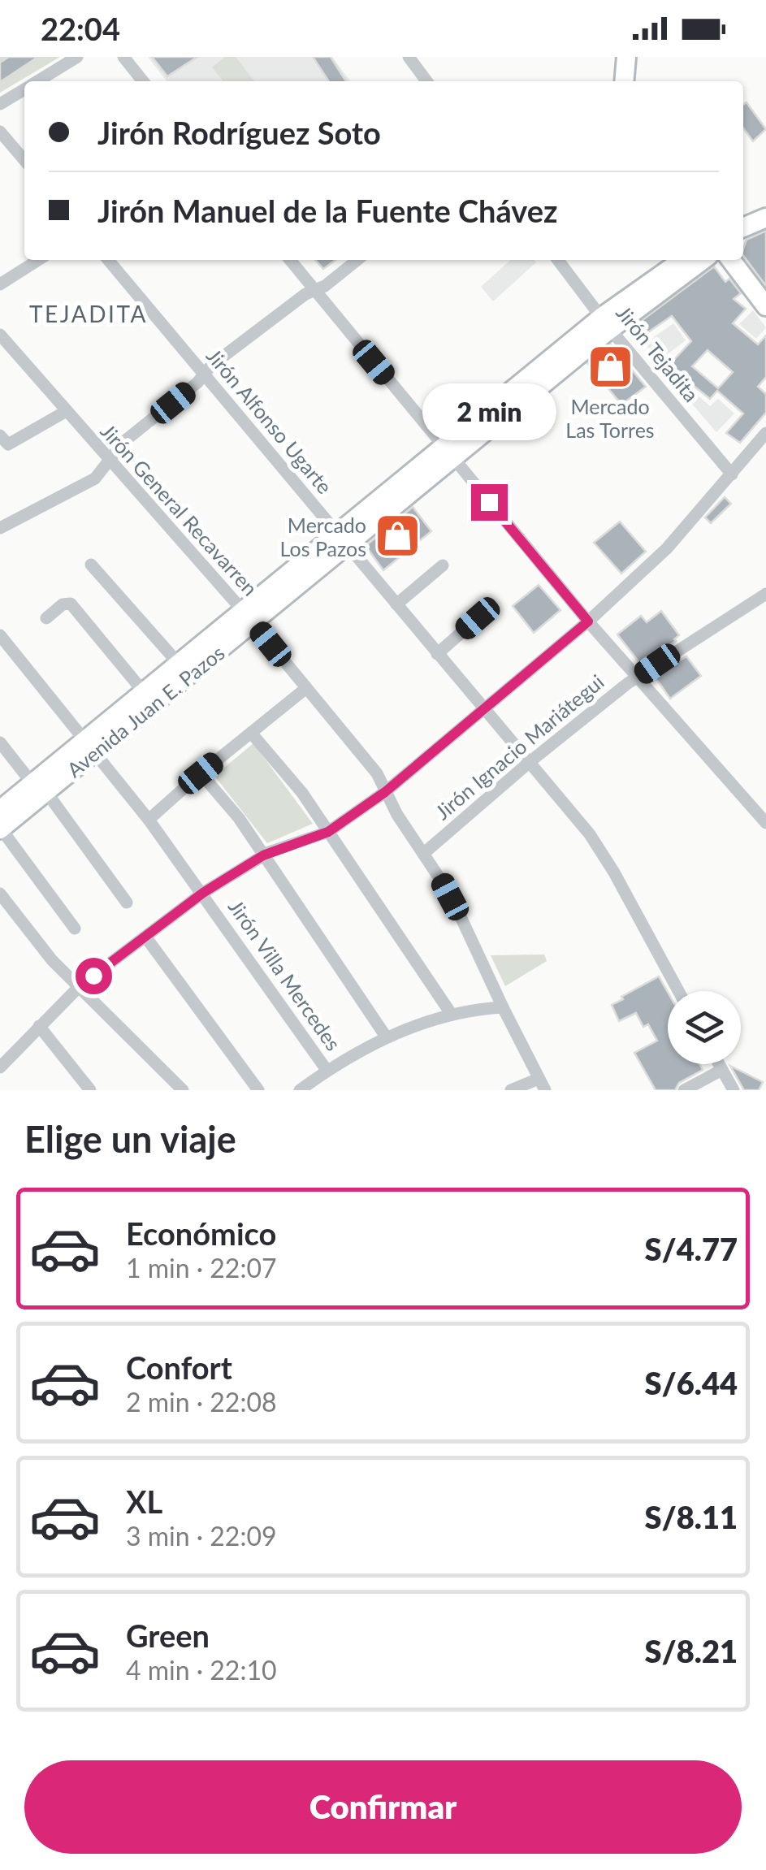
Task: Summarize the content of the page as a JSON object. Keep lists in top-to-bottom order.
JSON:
{
  "streets": {
    "street": [
      "Jirón Tejadita",
      "Jirón Alfonso Ugarte",
      "Jirón General Recavarren",
      "Avenida Juan E. Pazos",
      "Jirón Ignacio Mariátegui",
      "Jirón Villa Mercedes"
    ]
  },
  "crossings": [
    ["Jirón Tejadita", "Avenida Juan E. Pazos"],
    ["Jirón Alfonso Ugarte", "Avenida Juan E. Pazos"],
    ["Jirón Alfonso Ugarte", "Jirón Ignacio Mariátegui"],
    ["Jirón General Recavarren", "Avenida Juan E. Pazos"],
    ["Jirón General Recavarren", "Jirón Ignacio Mariátegui"],
    ["Avenida Juan E. Pazos", "Jirón Villa Mercedes"]
  ],
  "districts": ["TEJADITA"],
  "places": {
    "shop": ["Mercado Las Torres", "Mercado Los Pazos"]
  },
  "page": {
    "status": "22:04",
    "banner": ["Jirón Rodríguez Soto", "Jirón Manuel de la Fuente Chávez"],
    "bubble": "2 min",
    "heading": "Elige un viaje",
    "list": [
      {
        "name": "Económico",
        "note": "1 min · 22:07",
        "value": "S/4.77"
      },
      {
        "name": "Confort",
        "note": "2 min · 22:08",
        "value": "S/6.44"
      },
      {
        "name": "XL",
        "note": "3 min · 22:09",
        "value": "S/8.11"
      },
      {
        "name": "Green",
        "note": "4 min · 22:10",
        "value": "S/8.21"
      }
    ],
    "buttons": "Confirmar"
  }
}
